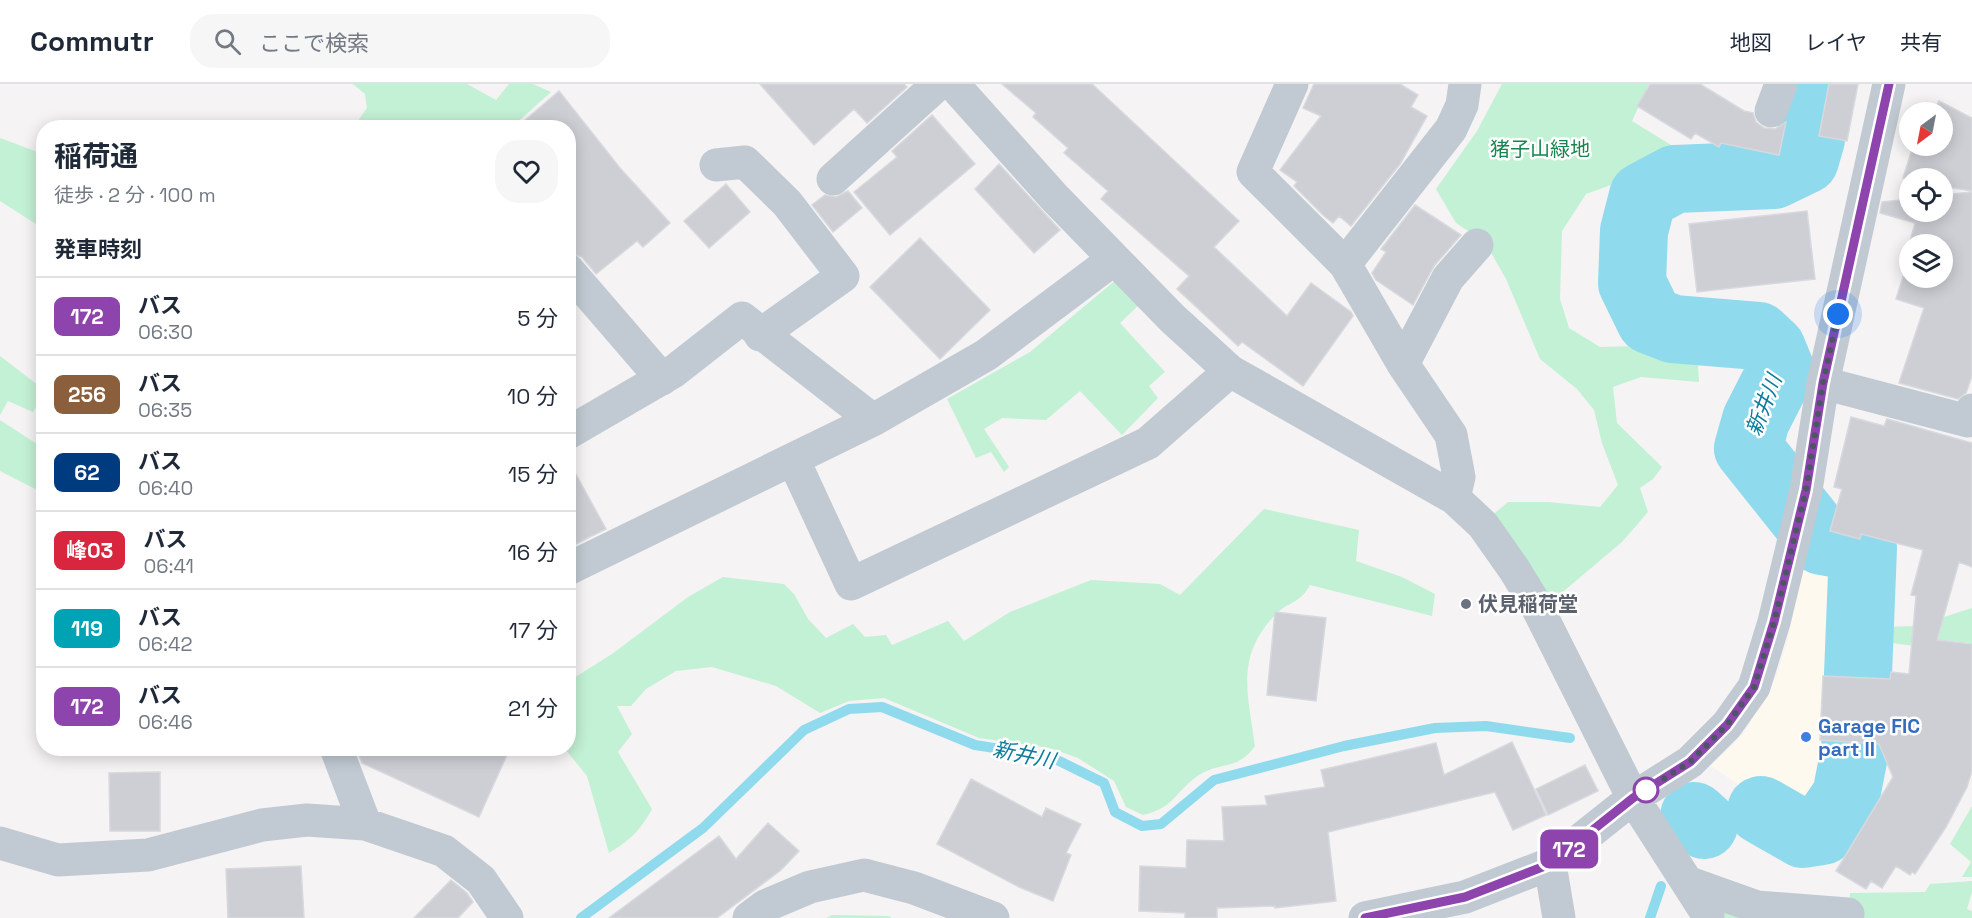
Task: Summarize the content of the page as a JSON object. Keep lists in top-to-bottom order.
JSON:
{
  "water": ["新井川"],
  "parks": ["猪子山緑地"],
  "places": ["伏見稲荷堂", "Garage FIC part II"],
  "lines": ["bus line 172"],
  "north": "bottom left",
  "page": {
    "header": "Commutr",
    "search": "ここで検索",
    "nav": ["地図", "レイヤ", "共有"],
    "on_map": "172",
    "heading": [
      ["稲荷通", "徒歩 · 2 分 · 100 m"],
      "発車時刻"
    ],
    "list": [
      {
        "mark": "172",
        "name": "バス",
        "note": "06:30",
        "value": "5 分"
      },
      {
        "mark": "256",
        "name": "バス",
        "note": "06:35",
        "value": "10 分"
      },
      {
        "mark": "62",
        "name": "バス",
        "note": "06:40",
        "value": "15 分"
      },
      {
        "mark": "峰03",
        "name": "バス",
        "note": "06:41",
        "value": "16 分"
      },
      {
        "mark": "119",
        "name": "バス",
        "note": "06:42",
        "value": "17 分"
      },
      {
        "mark": "172",
        "name": "バス",
        "note": "06:46",
        "value": "21 分"
      }
    ]
  }
}
